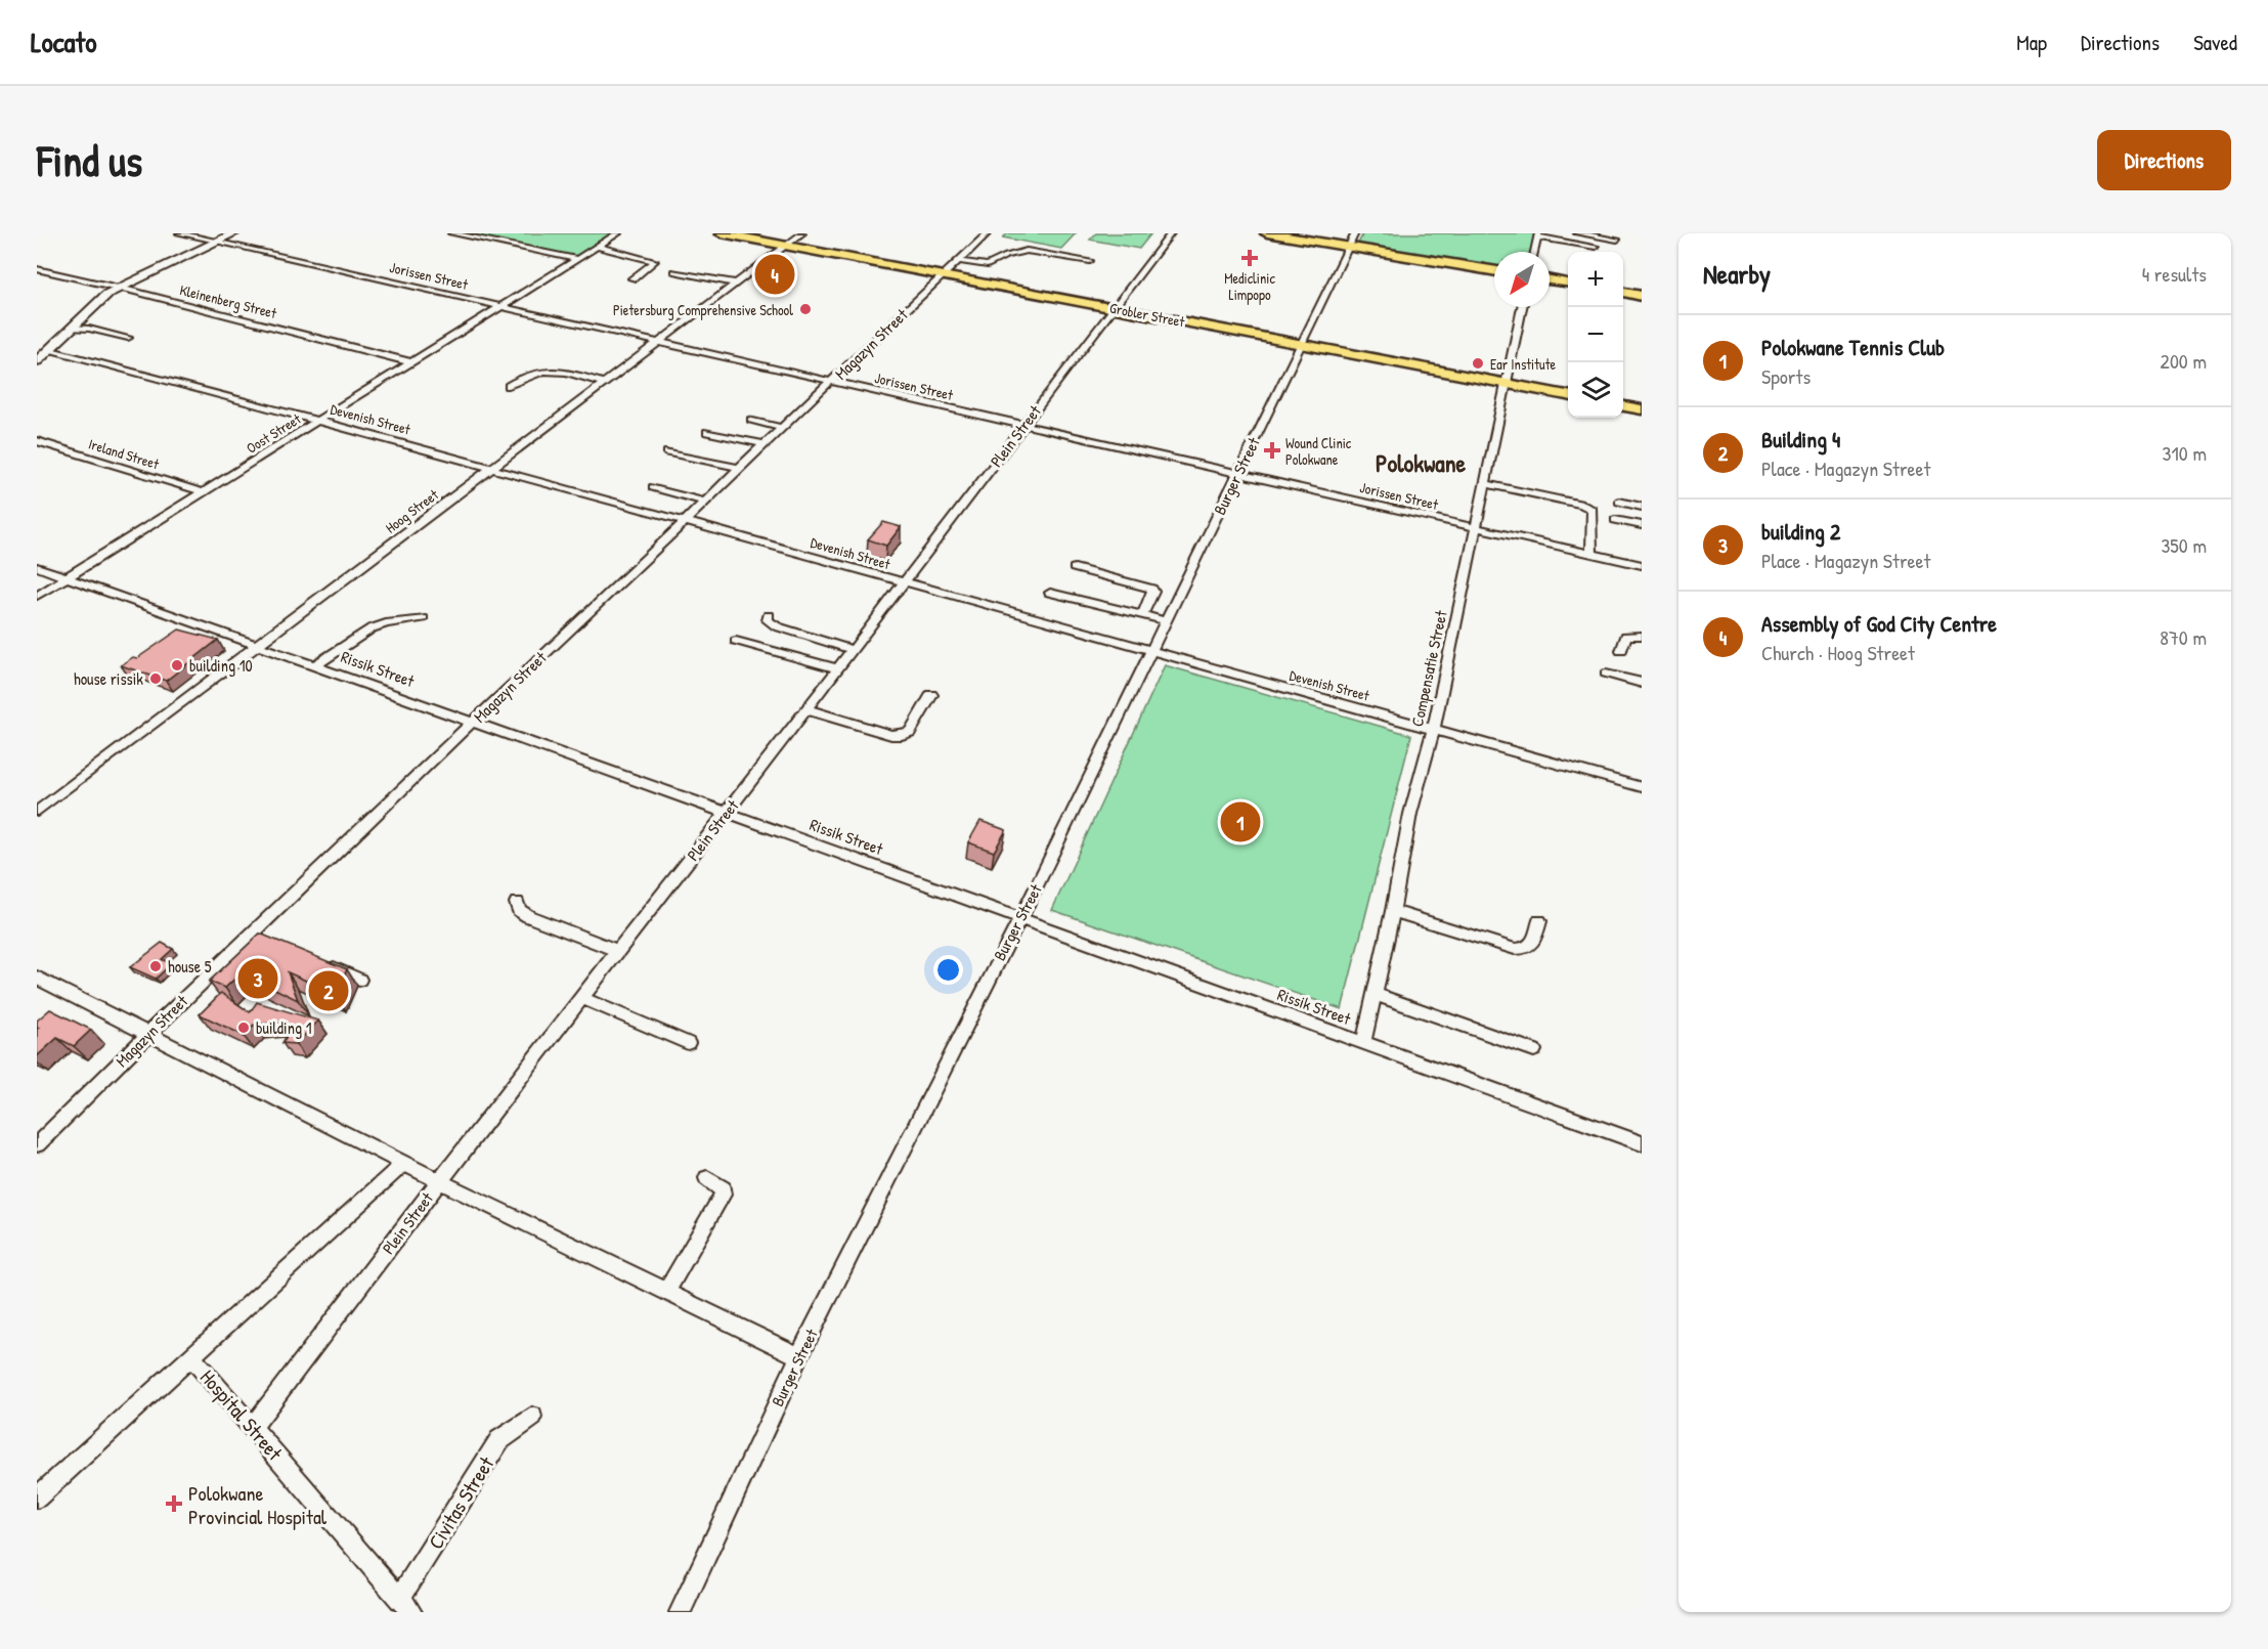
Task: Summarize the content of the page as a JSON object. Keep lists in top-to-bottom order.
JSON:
{
  "streets": {
    "main road": ["Grobler Street"],
    "street": [
      "Jorissen Street",
      "Kleinenberg Street",
      "Magazyn Street",
      "Devenish Street",
      "Oost Street",
      "Plein Street",
      "Ireland Street",
      "Burger Street",
      "Hoog Street",
      "Rissik Street",
      "Compensatie Street",
      "Hospital Street",
      "Civitas Street"
    ]
  },
  "crossings": [
    ["Jorissen Street", "Magazyn Street"],
    ["Jorissen Street", "Oost Street"],
    ["Jorissen Street", "Plein Street"],
    ["Jorissen Street", "Burger Street"],
    ["Jorissen Street", "Hoog Street"],
    ["Jorissen Street", "Compensatie Street"],
    ["Kleinenberg Street", "Oost Street"],
    ["Grobler Street", "Magazyn Street"],
    ["Grobler Street", "Plein Street"],
    ["Grobler Street", "Burger Street"],
    ["Grobler Street", "Hoog Street"],
    ["Grobler Street", "Compensatie Street"],
    ["Magazyn Street", "Devenish Street"],
    ["Magazyn Street", "Rissik Street"],
    ["Devenish Street", "Oost Street"],
    ["Devenish Street", "Plein Street"],
    ["Devenish Street", "Burger Street"],
    ["Devenish Street", "Hoog Street"],
    ["Devenish Street", "Compensatie Street"],
    ["Oost Street", "Ireland Street"],
    ["Oost Street", "Rissik Street"],
    ["Plein Street", "Rissik Street"],
    ["Plein Street", "Hospital Street"],
    ["Burger Street", "Rissik Street"],
    ["Hoog Street", "Rissik Street"],
    ["Rissik Street", "Compensatie Street"],
    ["Hospital Street", "Civitas Street"]
  ],
  "districts": ["Polokwane"],
  "places": {
    "health": ["Mediclinic Limpopo", "Wound Clinic Polokwane", "Polokwane Provincial Hospital"],
    "other": [
      "Pietersburg Comprehensive School",
      "Ear Institute",
      "building 10",
      "house rissik",
      "house 5",
      "building 1"
    ]
  },
  "north": "bottom left",
  "page": {
    "header": "Locato",
    "nav": ["Map", "Directions", "Saved"],
    "buttons": "Directions",
    "title": "Find us",
    "heading": ["Nearby", "4 results"],
    "map_buttons": ["+", "−"],
    "pins": [
      "4",
      "1",
      "3",
      "2"
    ],
    "list": [
      {
        "mark": "1",
        "name": "Polokwane Tennis Club",
        "note": "Sports",
        "value": "200 m"
      },
      {
        "mark": "2",
        "name": "Building 4",
        "note": "Place · Magazyn Street",
        "value": "310 m"
      },
      {
        "mark": "3",
        "name": "building 2",
        "note": "Place · Magazyn Street",
        "value": "350 m"
      },
      {
        "mark": "4",
        "name": "Assembly of God City Centre",
        "note": "Church · Hoog Street",
        "value": "870 m"
      }
    ]
  }
}
